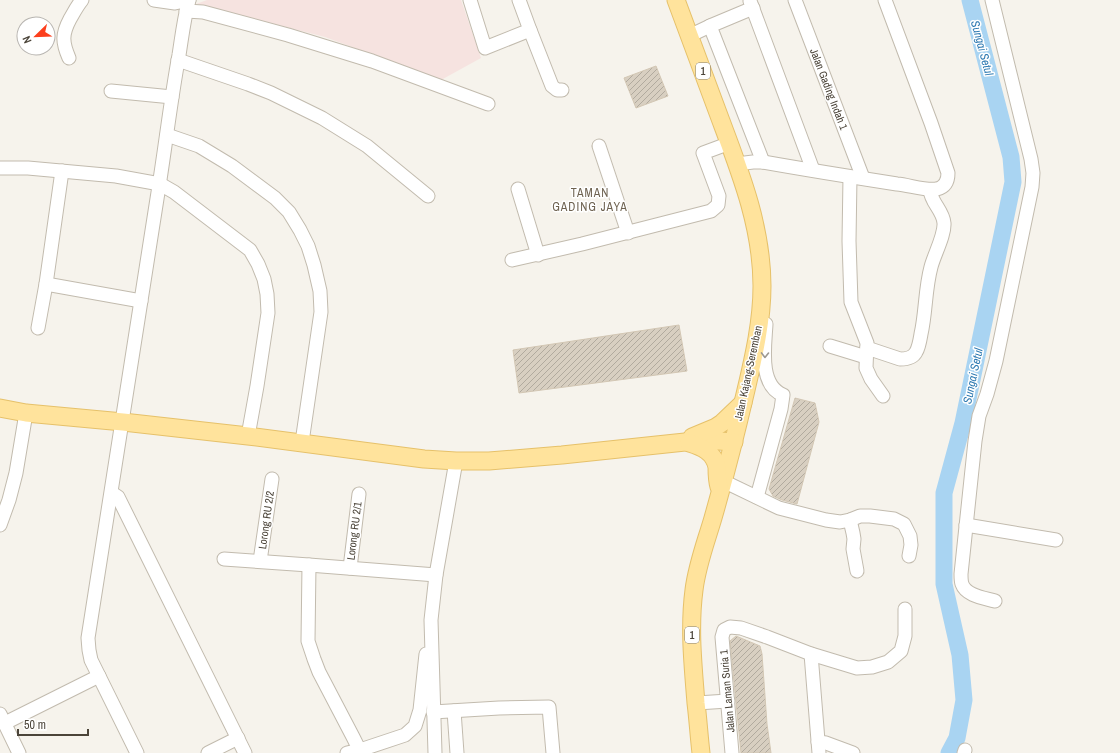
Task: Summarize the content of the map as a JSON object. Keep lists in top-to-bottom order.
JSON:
{
  "streets": {
    "main road": ["1", "Jalan Kajang-Seremban"],
    "street": [
      "Jalan Gading Indah 1",
      "Lorong RU 2/2",
      "Lorong RU 2/1",
      "Jalan Laman Suria 1"
    ]
  },
  "districts": ["TAMAN GADING JAYA"],
  "water": ["Sungai Setul"],
  "scale_bar": "50 m",
  "north": "bottom left"
}
